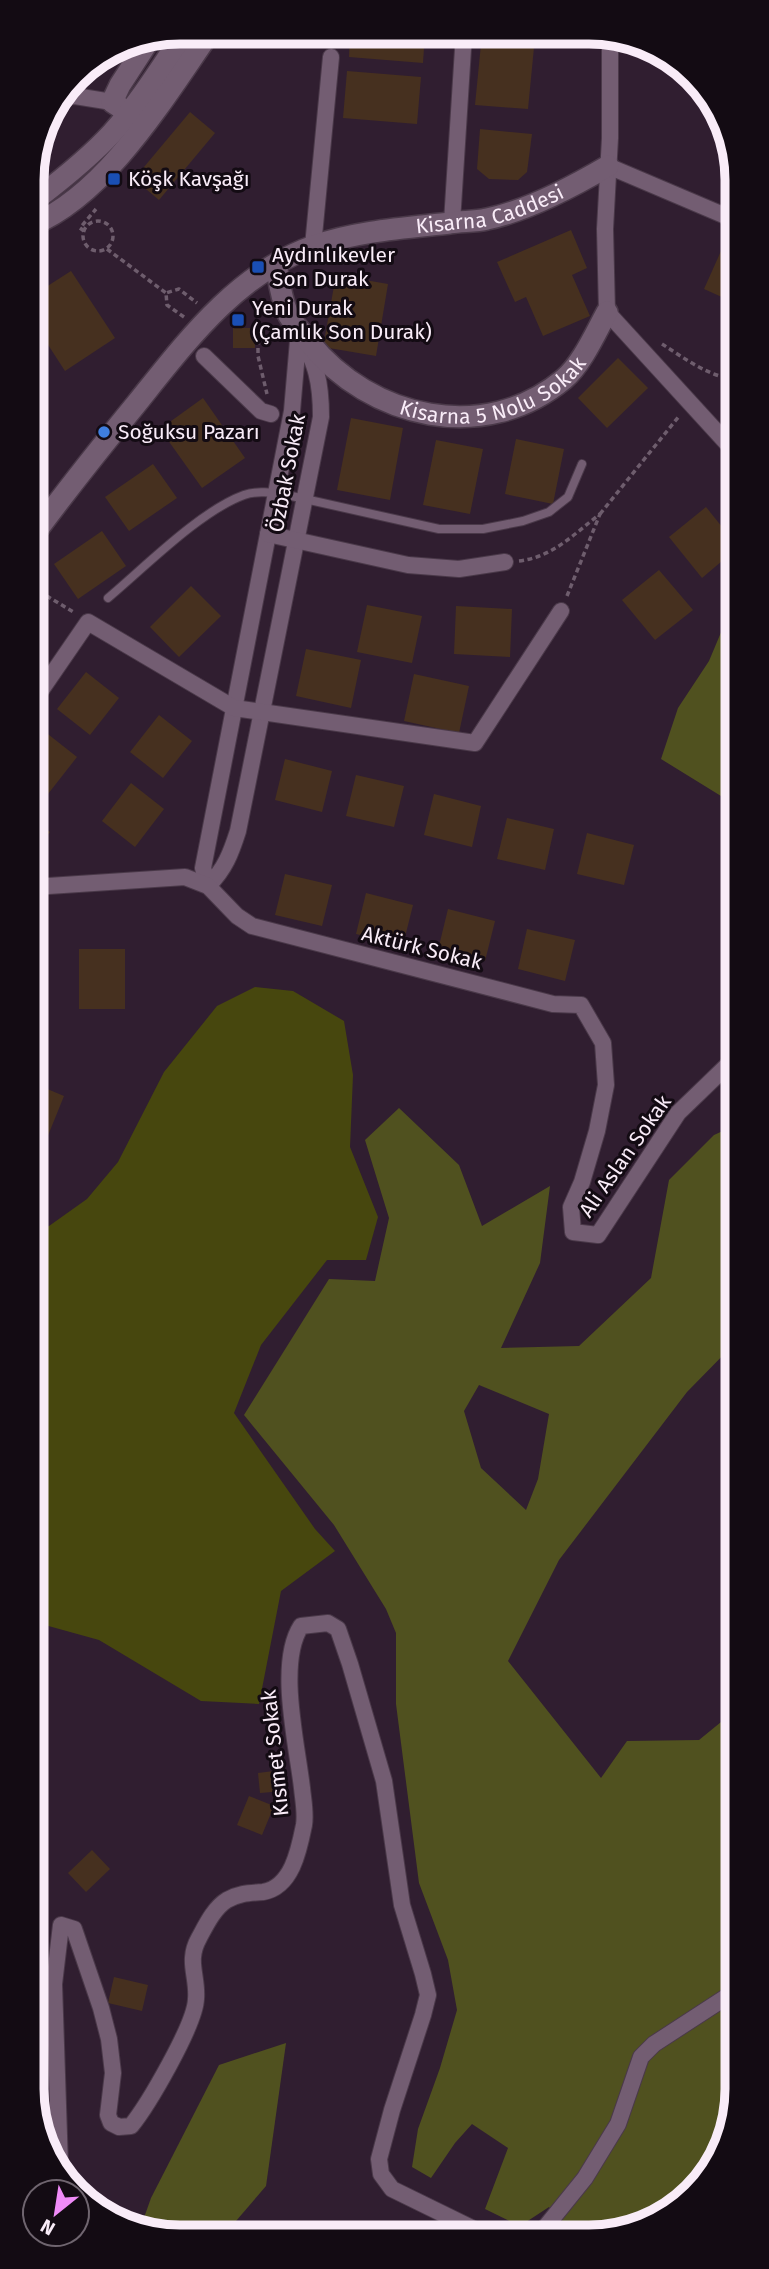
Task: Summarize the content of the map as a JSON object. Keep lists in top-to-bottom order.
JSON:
{
  "streets": {
    "street": [
      "Kisarna Caddesi",
      "Kisarna 5 Nolu Sokak",
      "Özbak Sokak",
      "Aktürk Sokak",
      "Ali Aslan Sokak",
      "Kısmet Sokak"
    ]
  },
  "crossings": [
    ["Kisarna Caddesi", "Kisarna 5 Nolu Sokak"],
    ["Kisarna 5 Nolu Sokak", "Özbak Sokak"],
    ["Özbak Sokak", "Aktürk Sokak"],
    ["Aktürk Sokak", "Ali Aslan Sokak"]
  ],
  "places": {
    "transit": ["Köşk Kavşağı", "Aydınlıkevler Son Durak", "Yeni Durak (Çamlık Son Durak)"],
    "other": ["Soğuksu Pazarı"]
  },
  "north": "bottom left"
}
